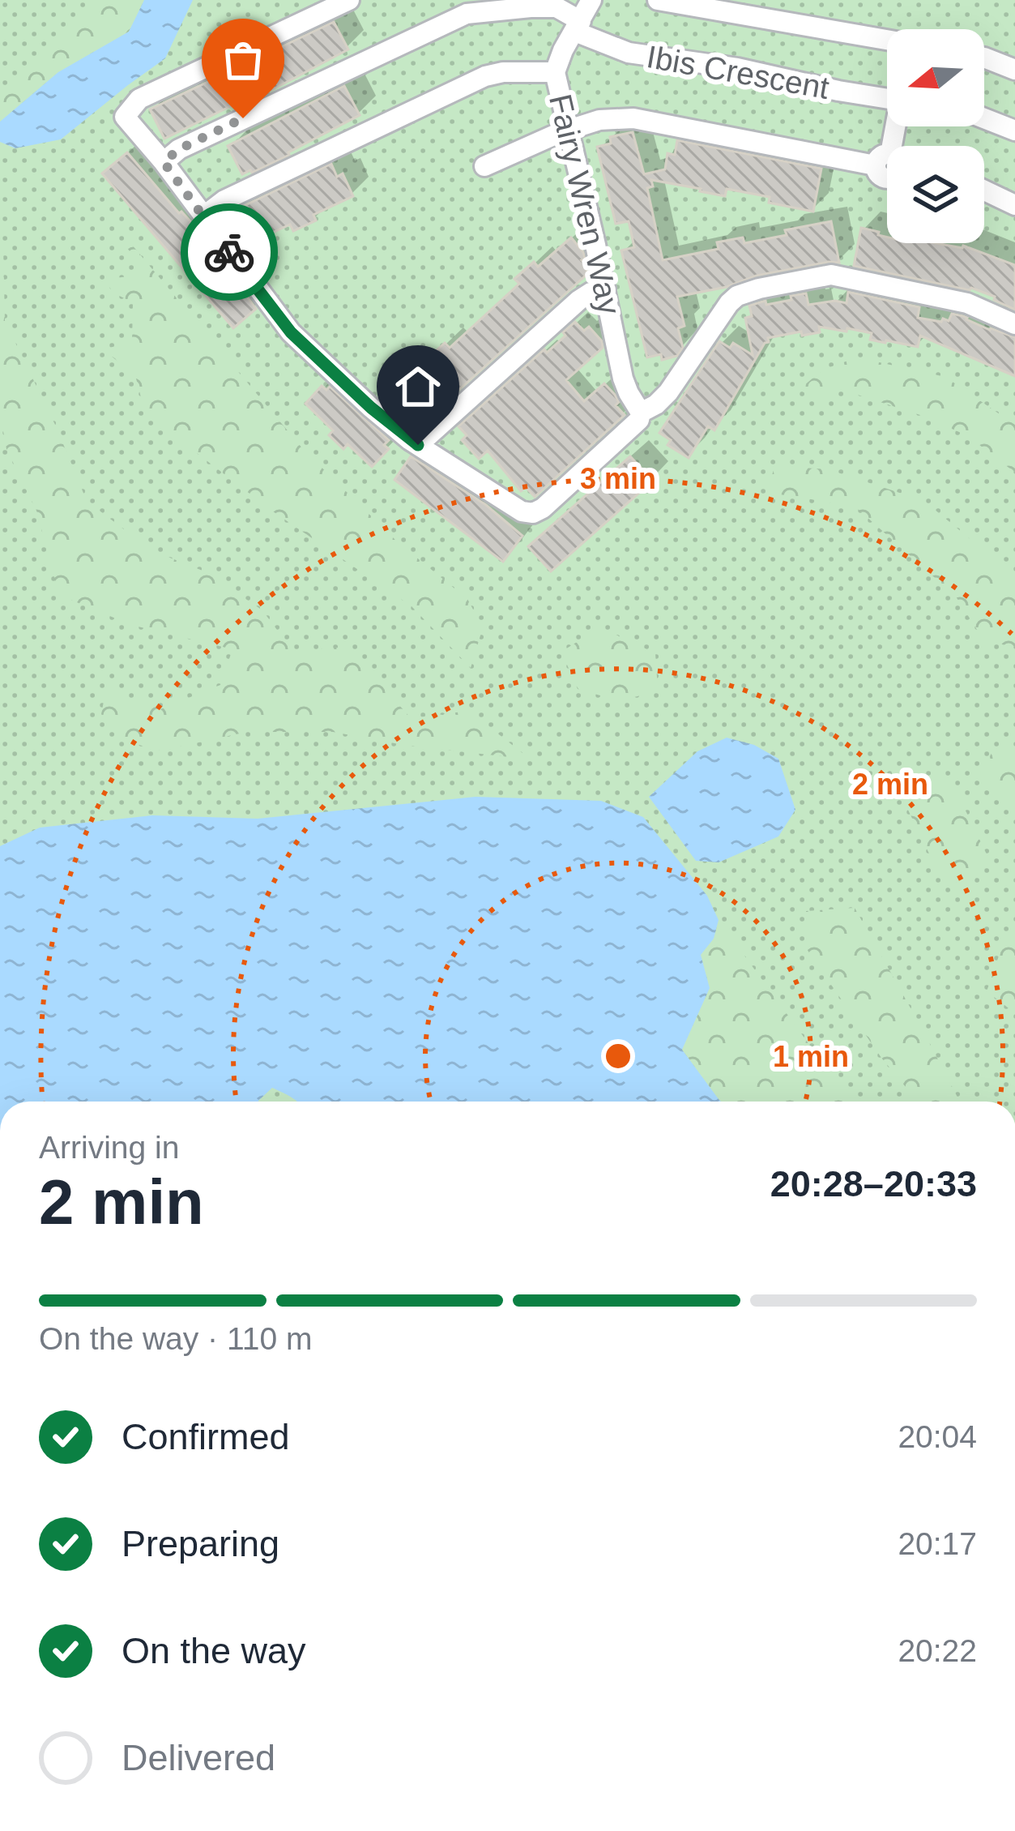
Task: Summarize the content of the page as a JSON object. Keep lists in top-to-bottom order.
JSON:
{
  "streets": {
    "street": ["Ibis Crescent", "Fairy Wren Way"]
  },
  "crossings": [
    ["Ibis Crescent", "Fairy Wren Way"]
  ],
  "north": "left",
  "page": {
    "heading": ["2 min", "Arriving in", "20:28–20:33"],
    "bar": "On the way · 110 m",
    "list": [
      ["Confirmed", "20:04"],
      ["Preparing", "20:17"],
      ["On the way", "20:22"],
      "Delivered"
    ]
  },
  "rings": ["3 min", "2 min", "1 min"]
}
